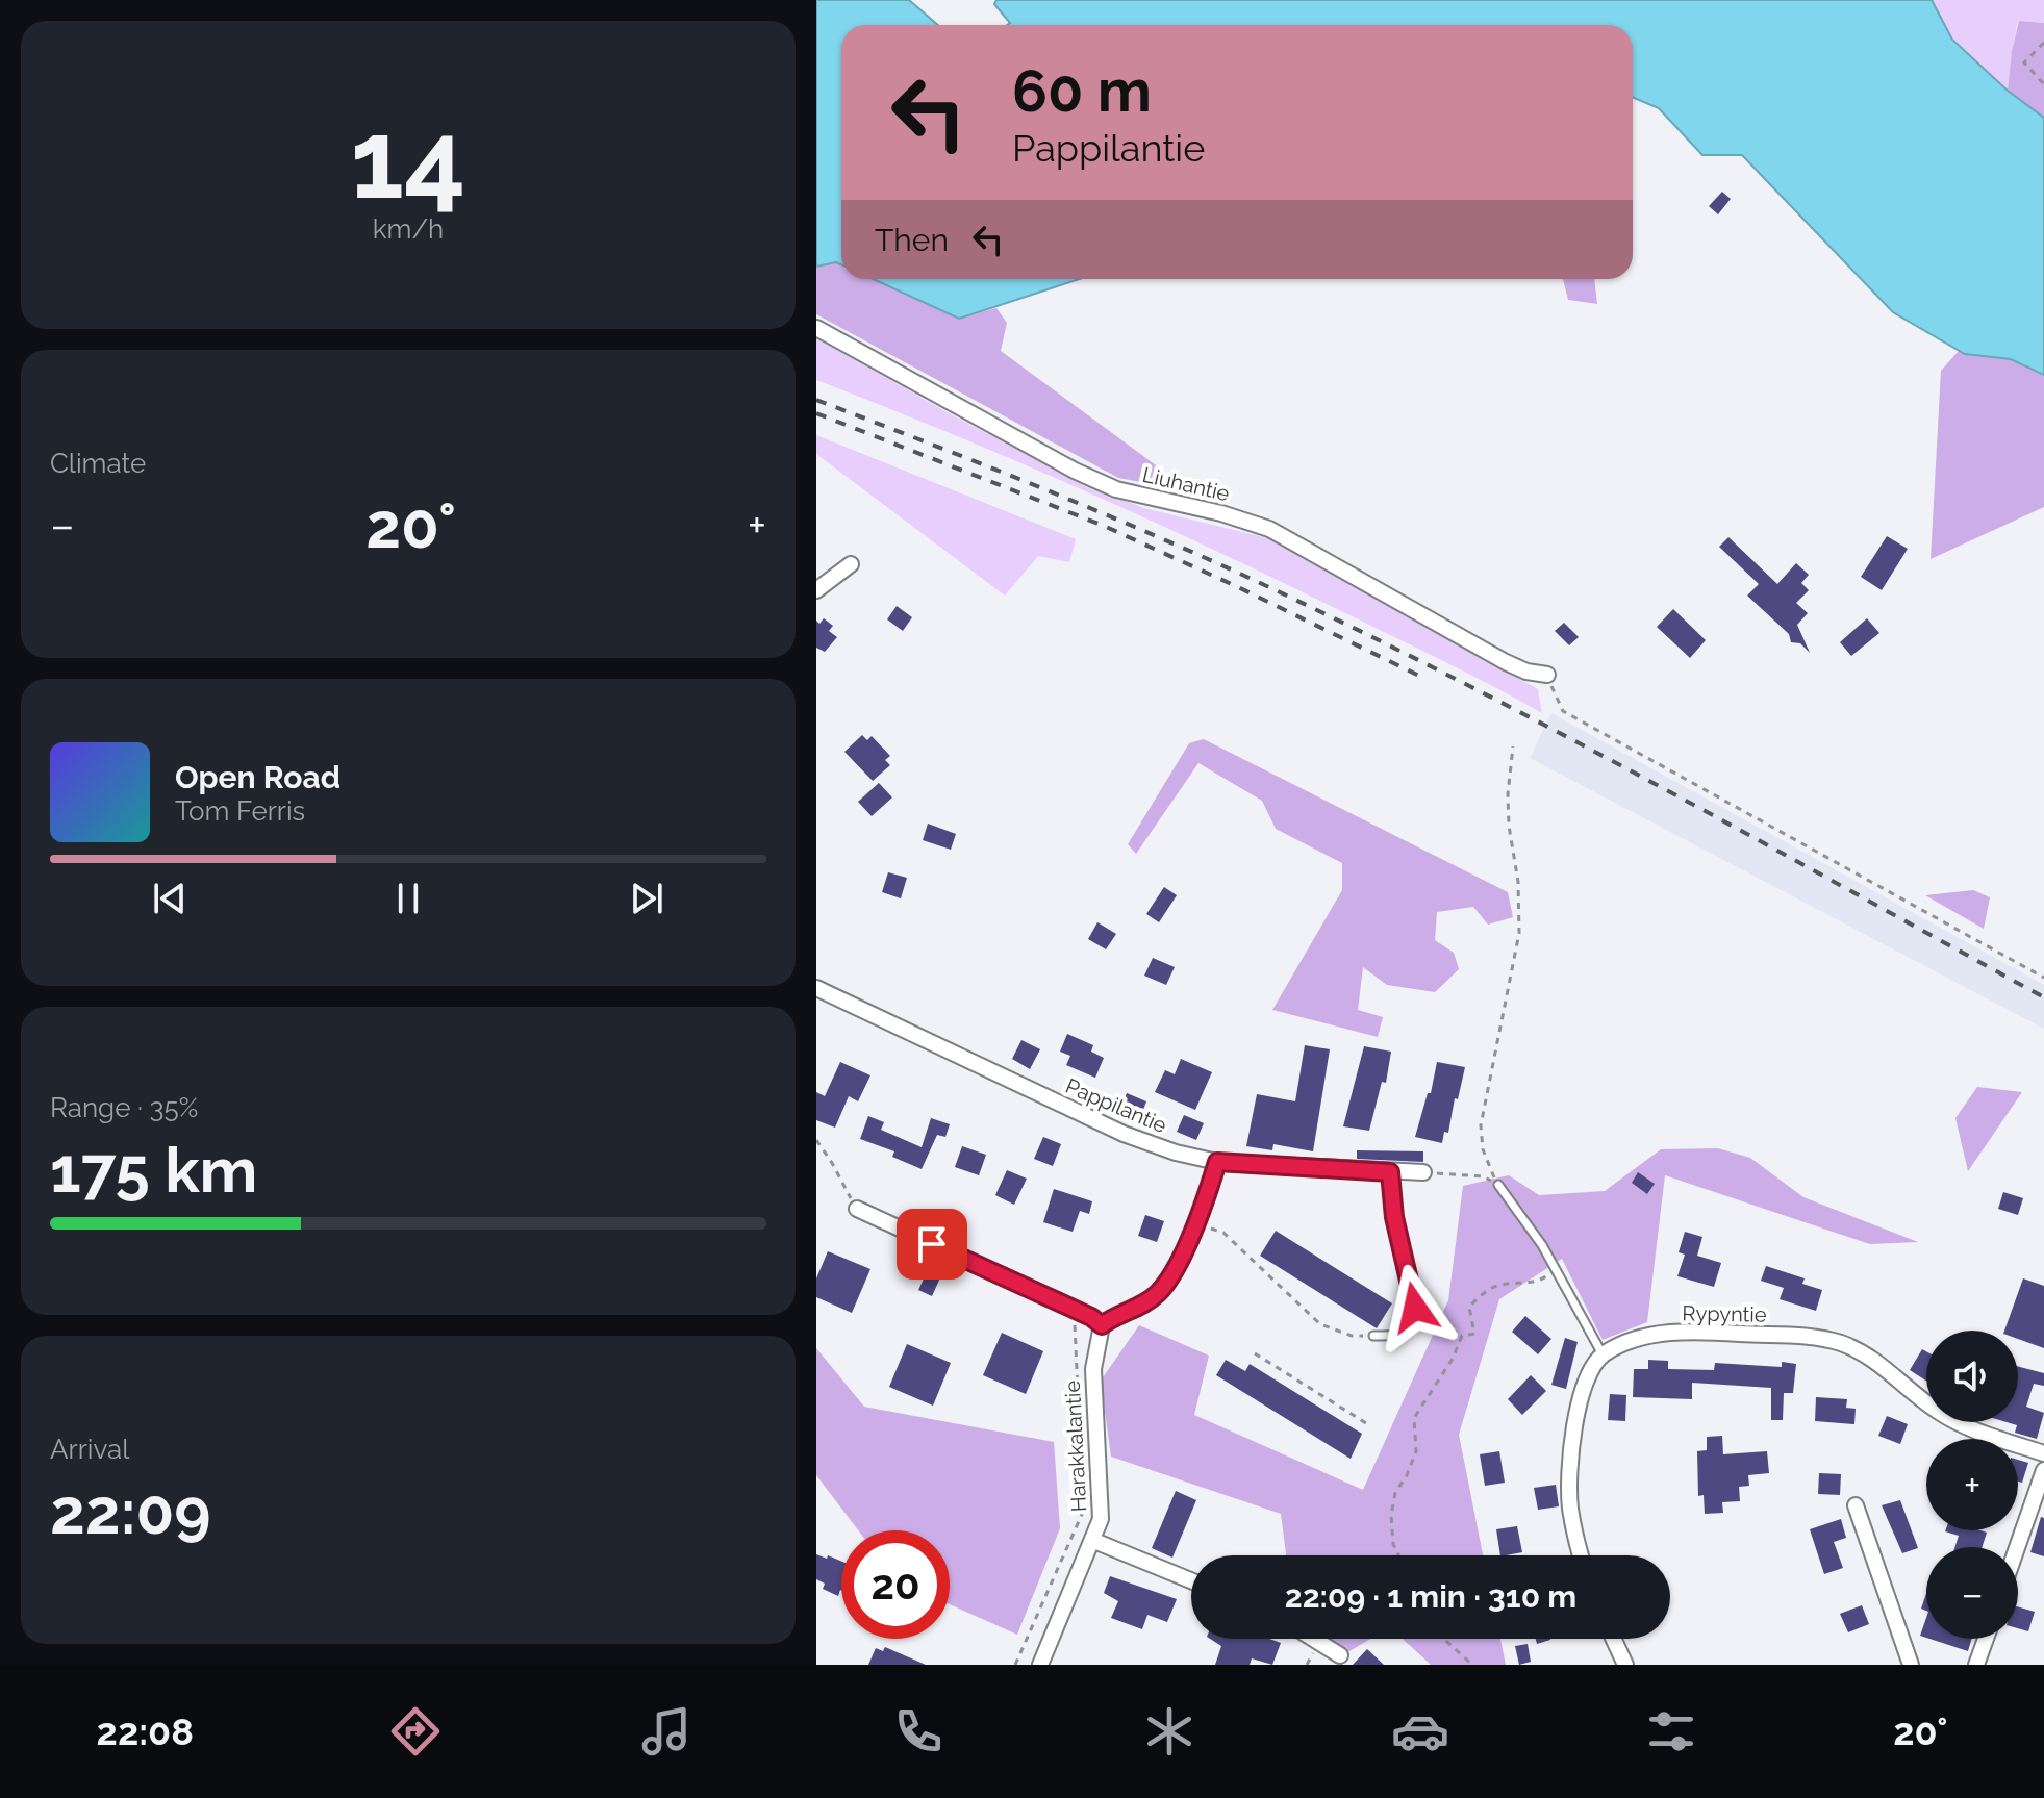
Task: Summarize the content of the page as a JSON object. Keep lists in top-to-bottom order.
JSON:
{
  "streets": {
    "street": [
      "Liuhantie",
      "Pappilantie",
      "Rypyntie",
      "Harakkalantie"
    ]
  },
  "page": {
    "tile": [
      ["14", "km/h"],
      "Climate",
      ["Range · 35%", "175 km"],
      ["Arrival", "22:09"]
    ],
    "turn": ["60 m", "Pappilantie"],
    "then": "Then",
    "heat": ["−", "20°", "+"],
    "song": ["Open Road", "Tom Ferris"],
    "map_buttons": ["+", "−"],
    "limit": "20",
    "trip": "22:09 · 1 min · 310 m",
    "tabs": ["22:08", "20°"]
  }
}
